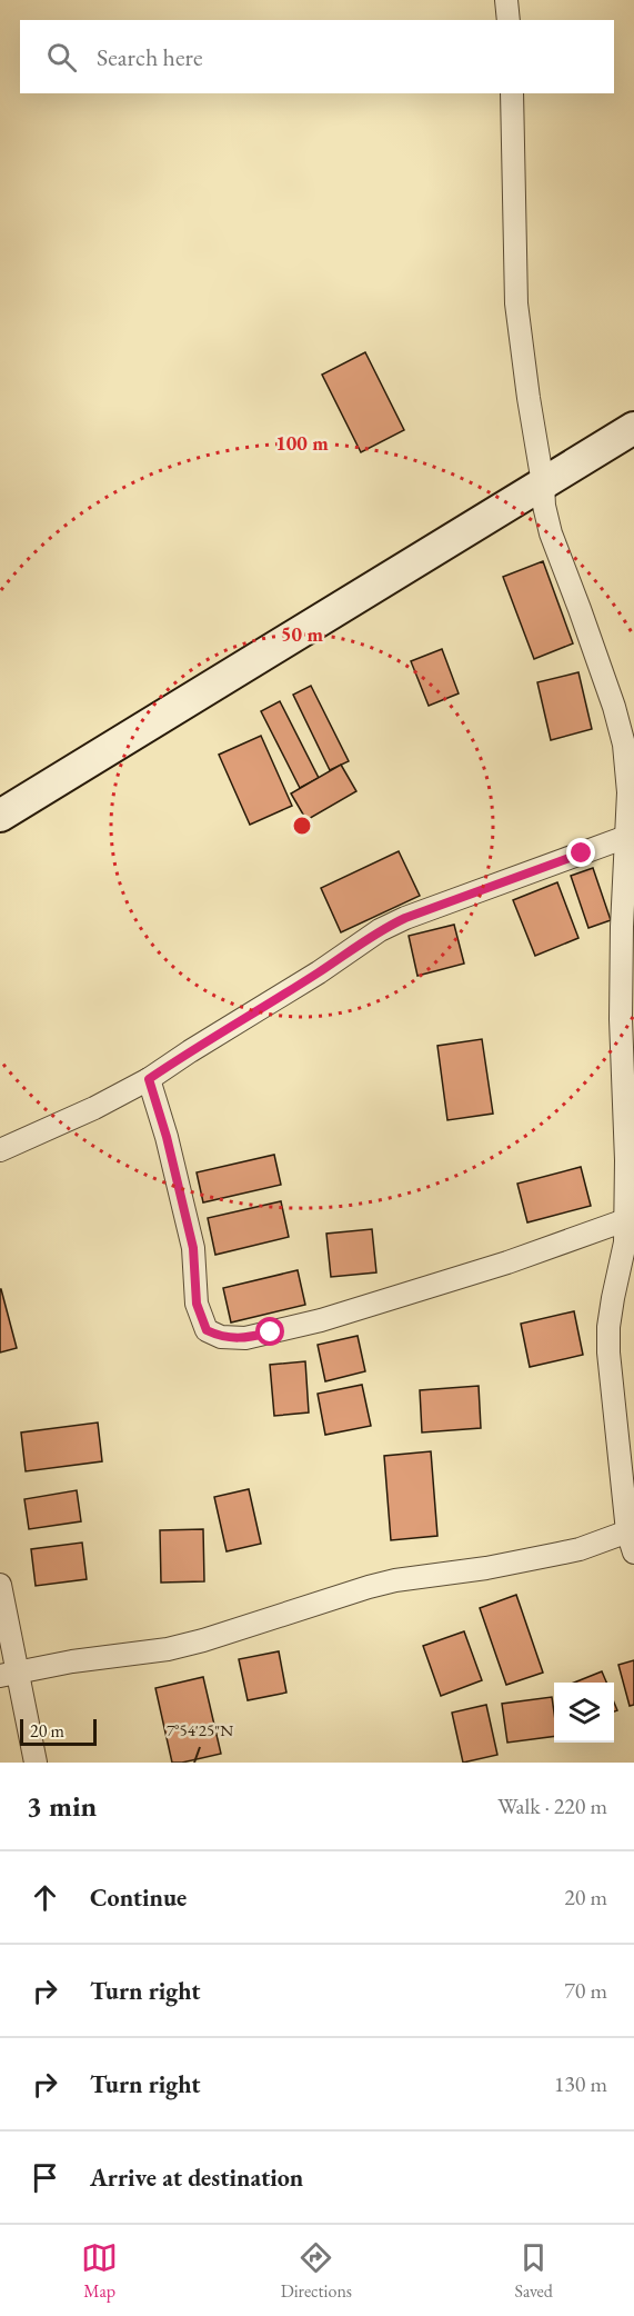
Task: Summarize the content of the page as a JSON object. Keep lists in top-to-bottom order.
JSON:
{
  "scale_bar": "20 m",
  "page": {
    "search": "Search here",
    "scale": "20 m",
    "heading": ["3 min", "Walk · 220 m"],
    "list": [
      ["Continue", "20 m"],
      ["Turn right", "70 m"],
      ["Turn right", "130 m"],
      "Arrive at destination"
    ],
    "nav": ["Map", "Directions", "Saved"]
  },
  "coordinates": ["7°54'25\"N"],
  "rings": ["100 m", "50 m"]
}
